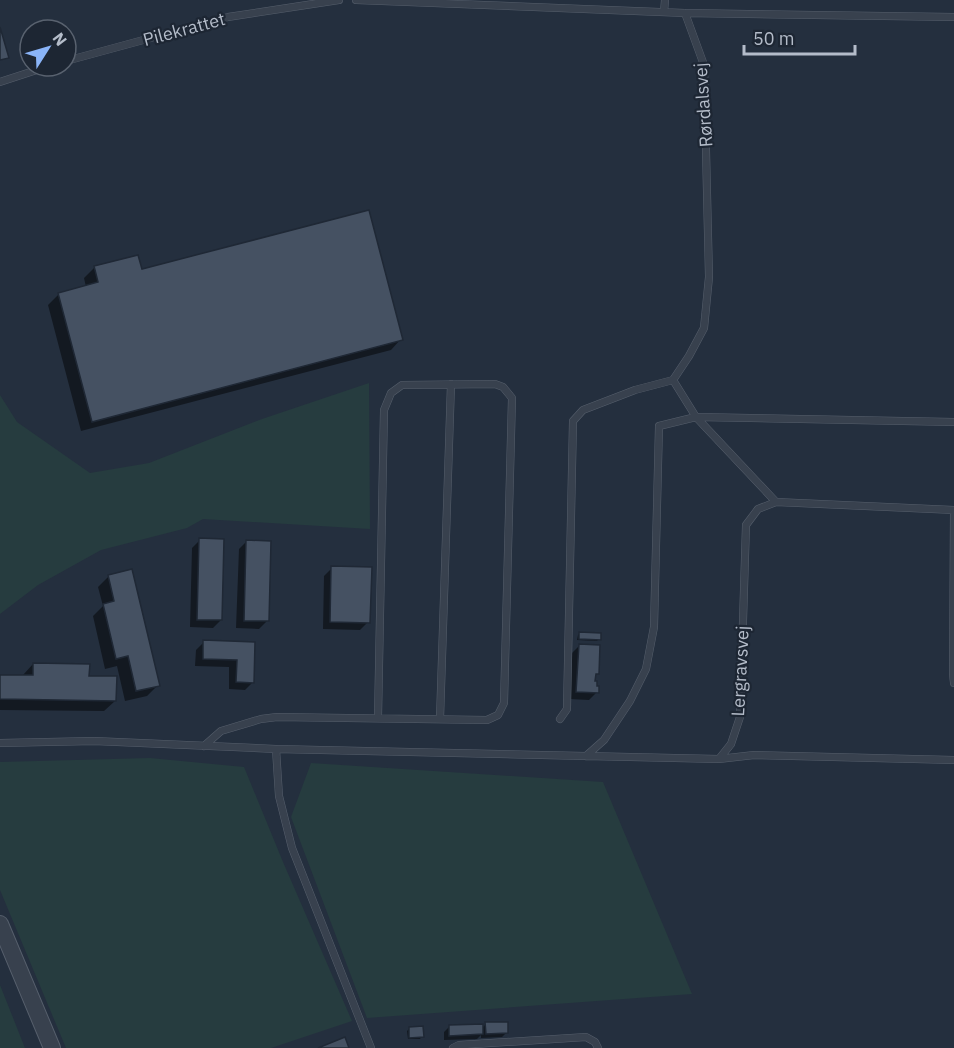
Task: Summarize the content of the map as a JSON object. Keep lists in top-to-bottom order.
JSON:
{
  "streets": {
    "lane": ["Pilekrattet", "Rørdalsvej", "Lergravsvej"]
  },
  "scale_bar": "50 m",
  "north": "top right"
}
